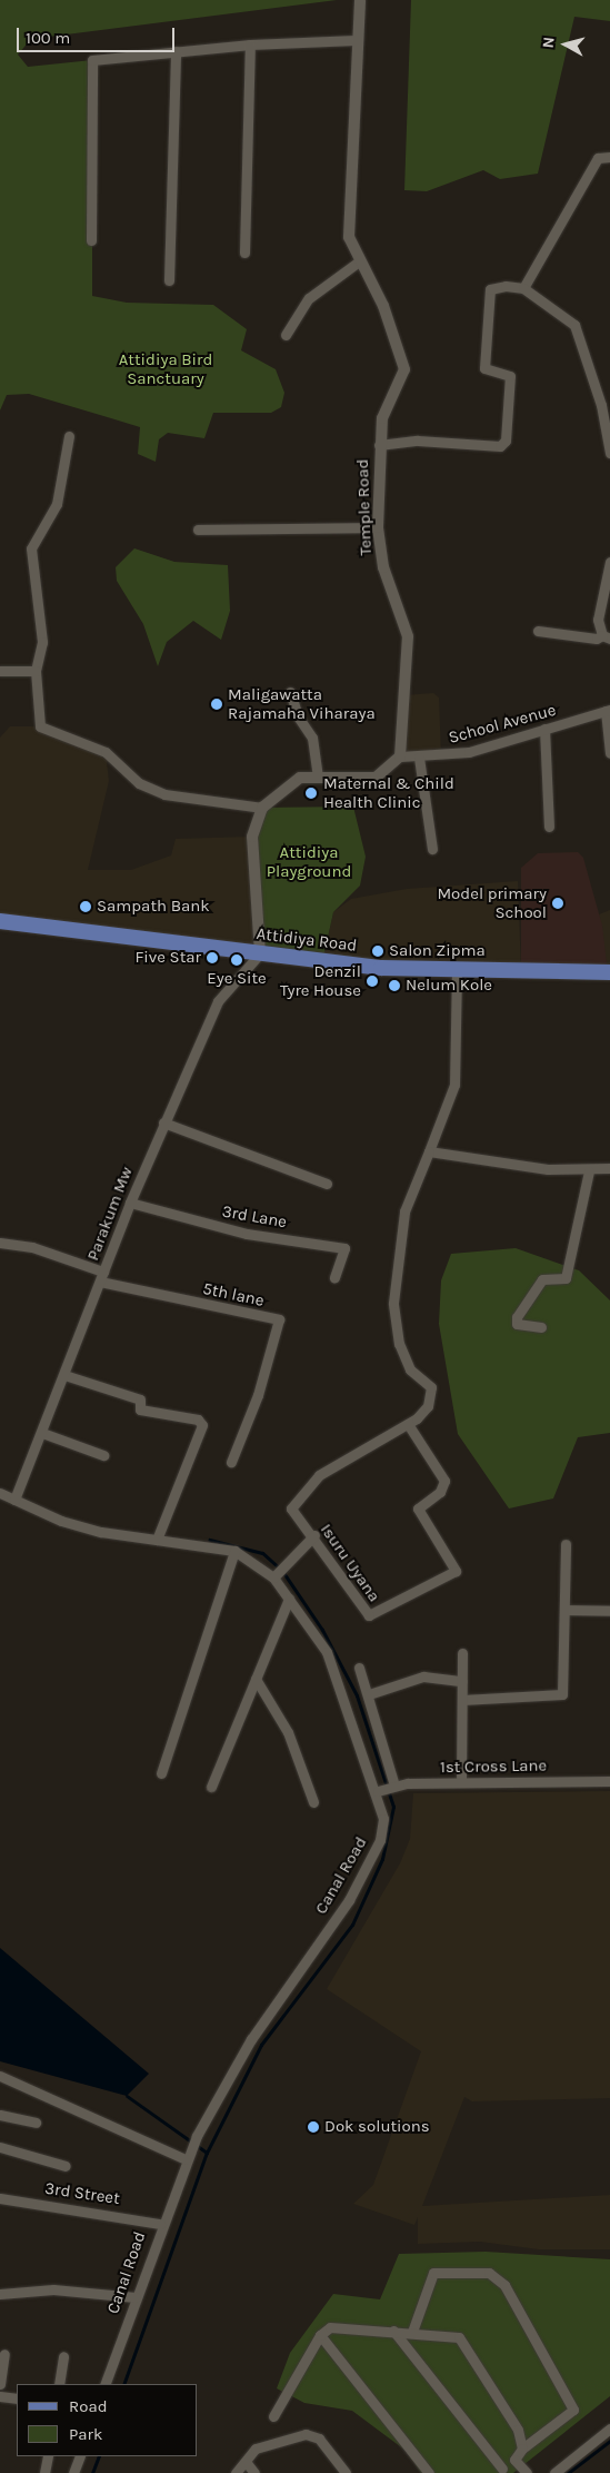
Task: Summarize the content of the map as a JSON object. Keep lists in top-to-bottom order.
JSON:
{
  "streets": {
    "main road": ["Attidiya Road"],
    "street": [
      "Temple Road",
      "School Avenue",
      "Parakum Mw",
      "3rd Lane",
      "5th lane",
      "Isuru Uyana",
      "1st Cross Lane",
      "Canal Road",
      "3rd Street"
    ]
  },
  "crossings": [
    ["Temple Road", "School Avenue"],
    ["Attidiya Road", "Parakum Mw"],
    ["Parakum Mw", "3rd Lane"],
    ["Parakum Mw", "5th lane"],
    ["Parakum Mw", "Canal Road"],
    ["1st Cross Lane", "Canal Road"],
    ["Canal Road", "3rd Street"]
  ],
  "parks": ["Attidiya Bird Sanctuary", "Attidiya Playground"],
  "places": [
    "Maligawatta Rajamaha Viharaya",
    "Maternal & Child Health Clinic",
    "Model primary School",
    "Sampath Bank",
    "Salon Zipma",
    "Five Star",
    "Eye Site",
    "Denzil Tyre House",
    "Nelum Kole",
    "Dok solutions"
  ],
  "legend": ["Road", "Park"],
  "scale_bar": "100 m",
  "north": "left"
}
